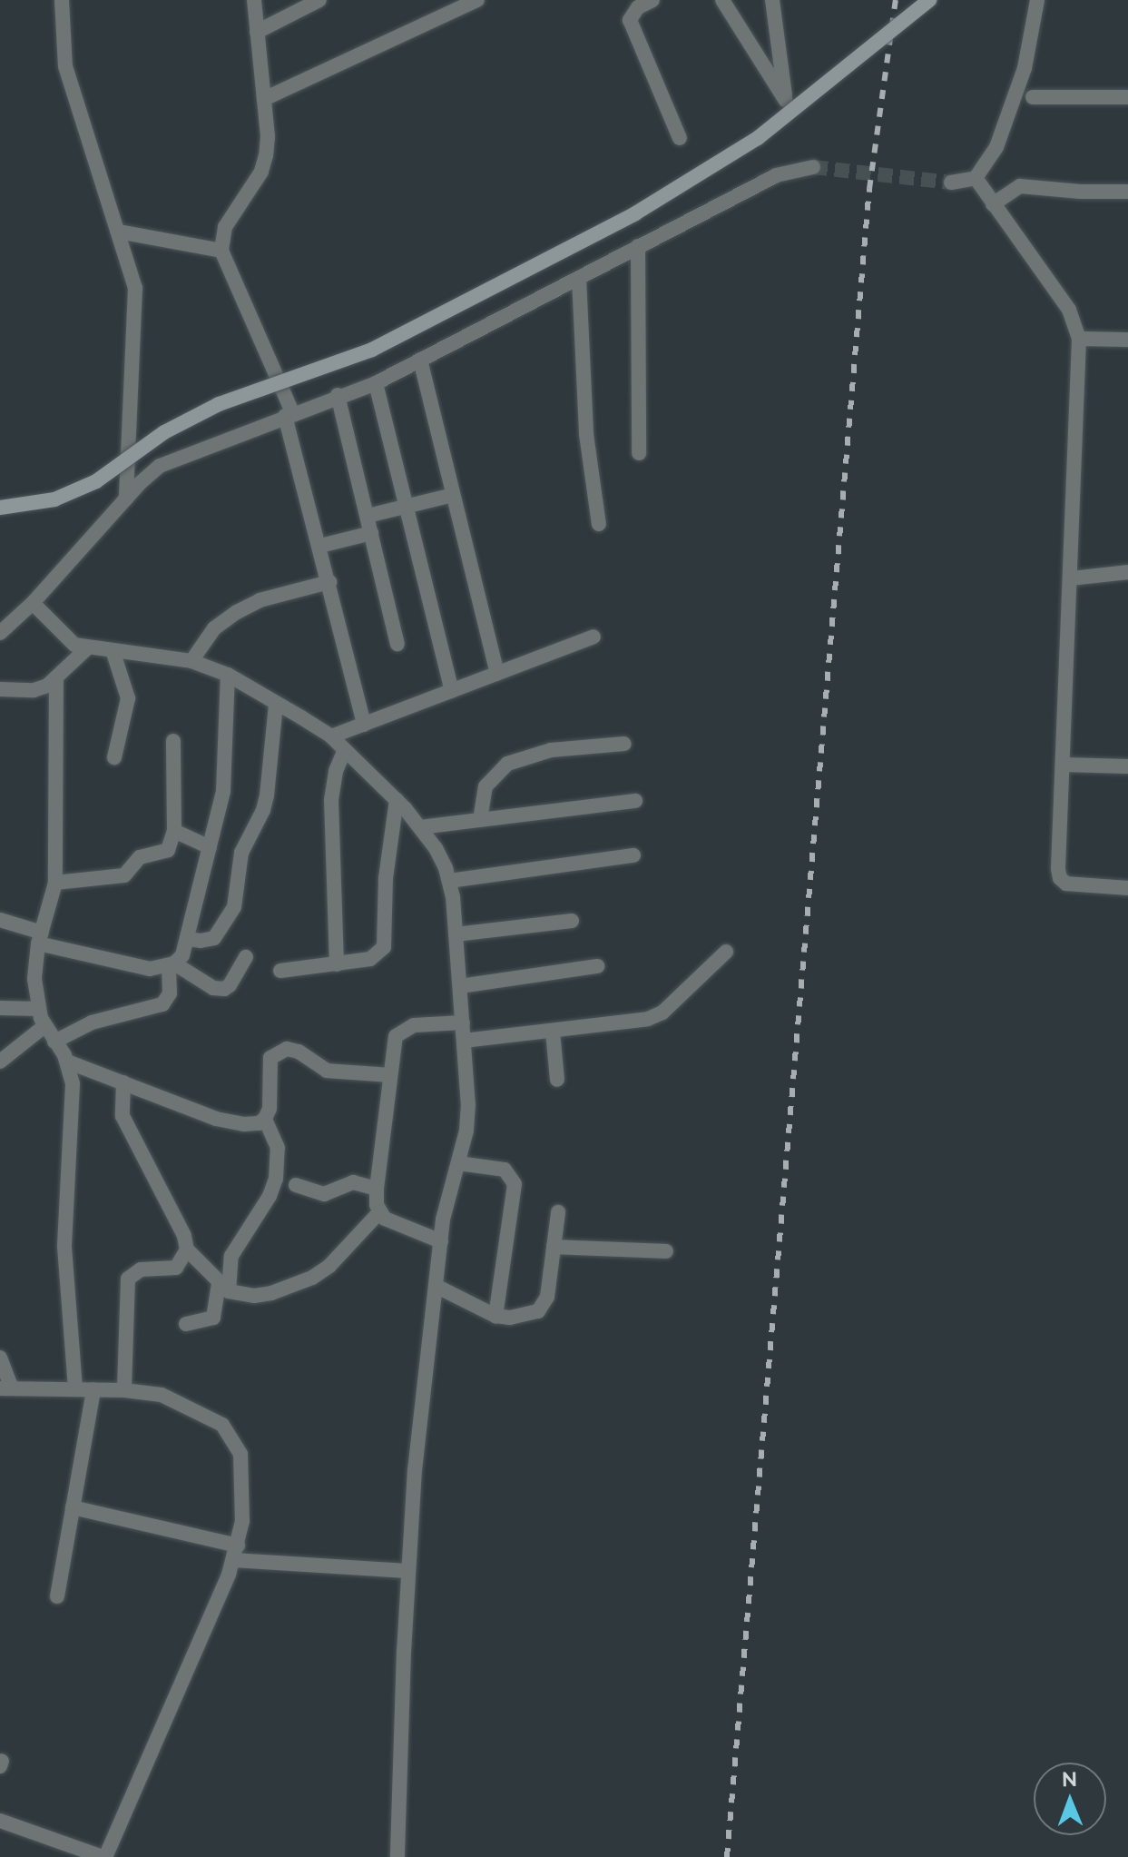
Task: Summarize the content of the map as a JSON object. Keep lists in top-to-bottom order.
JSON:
{
  "north": "top"
}
